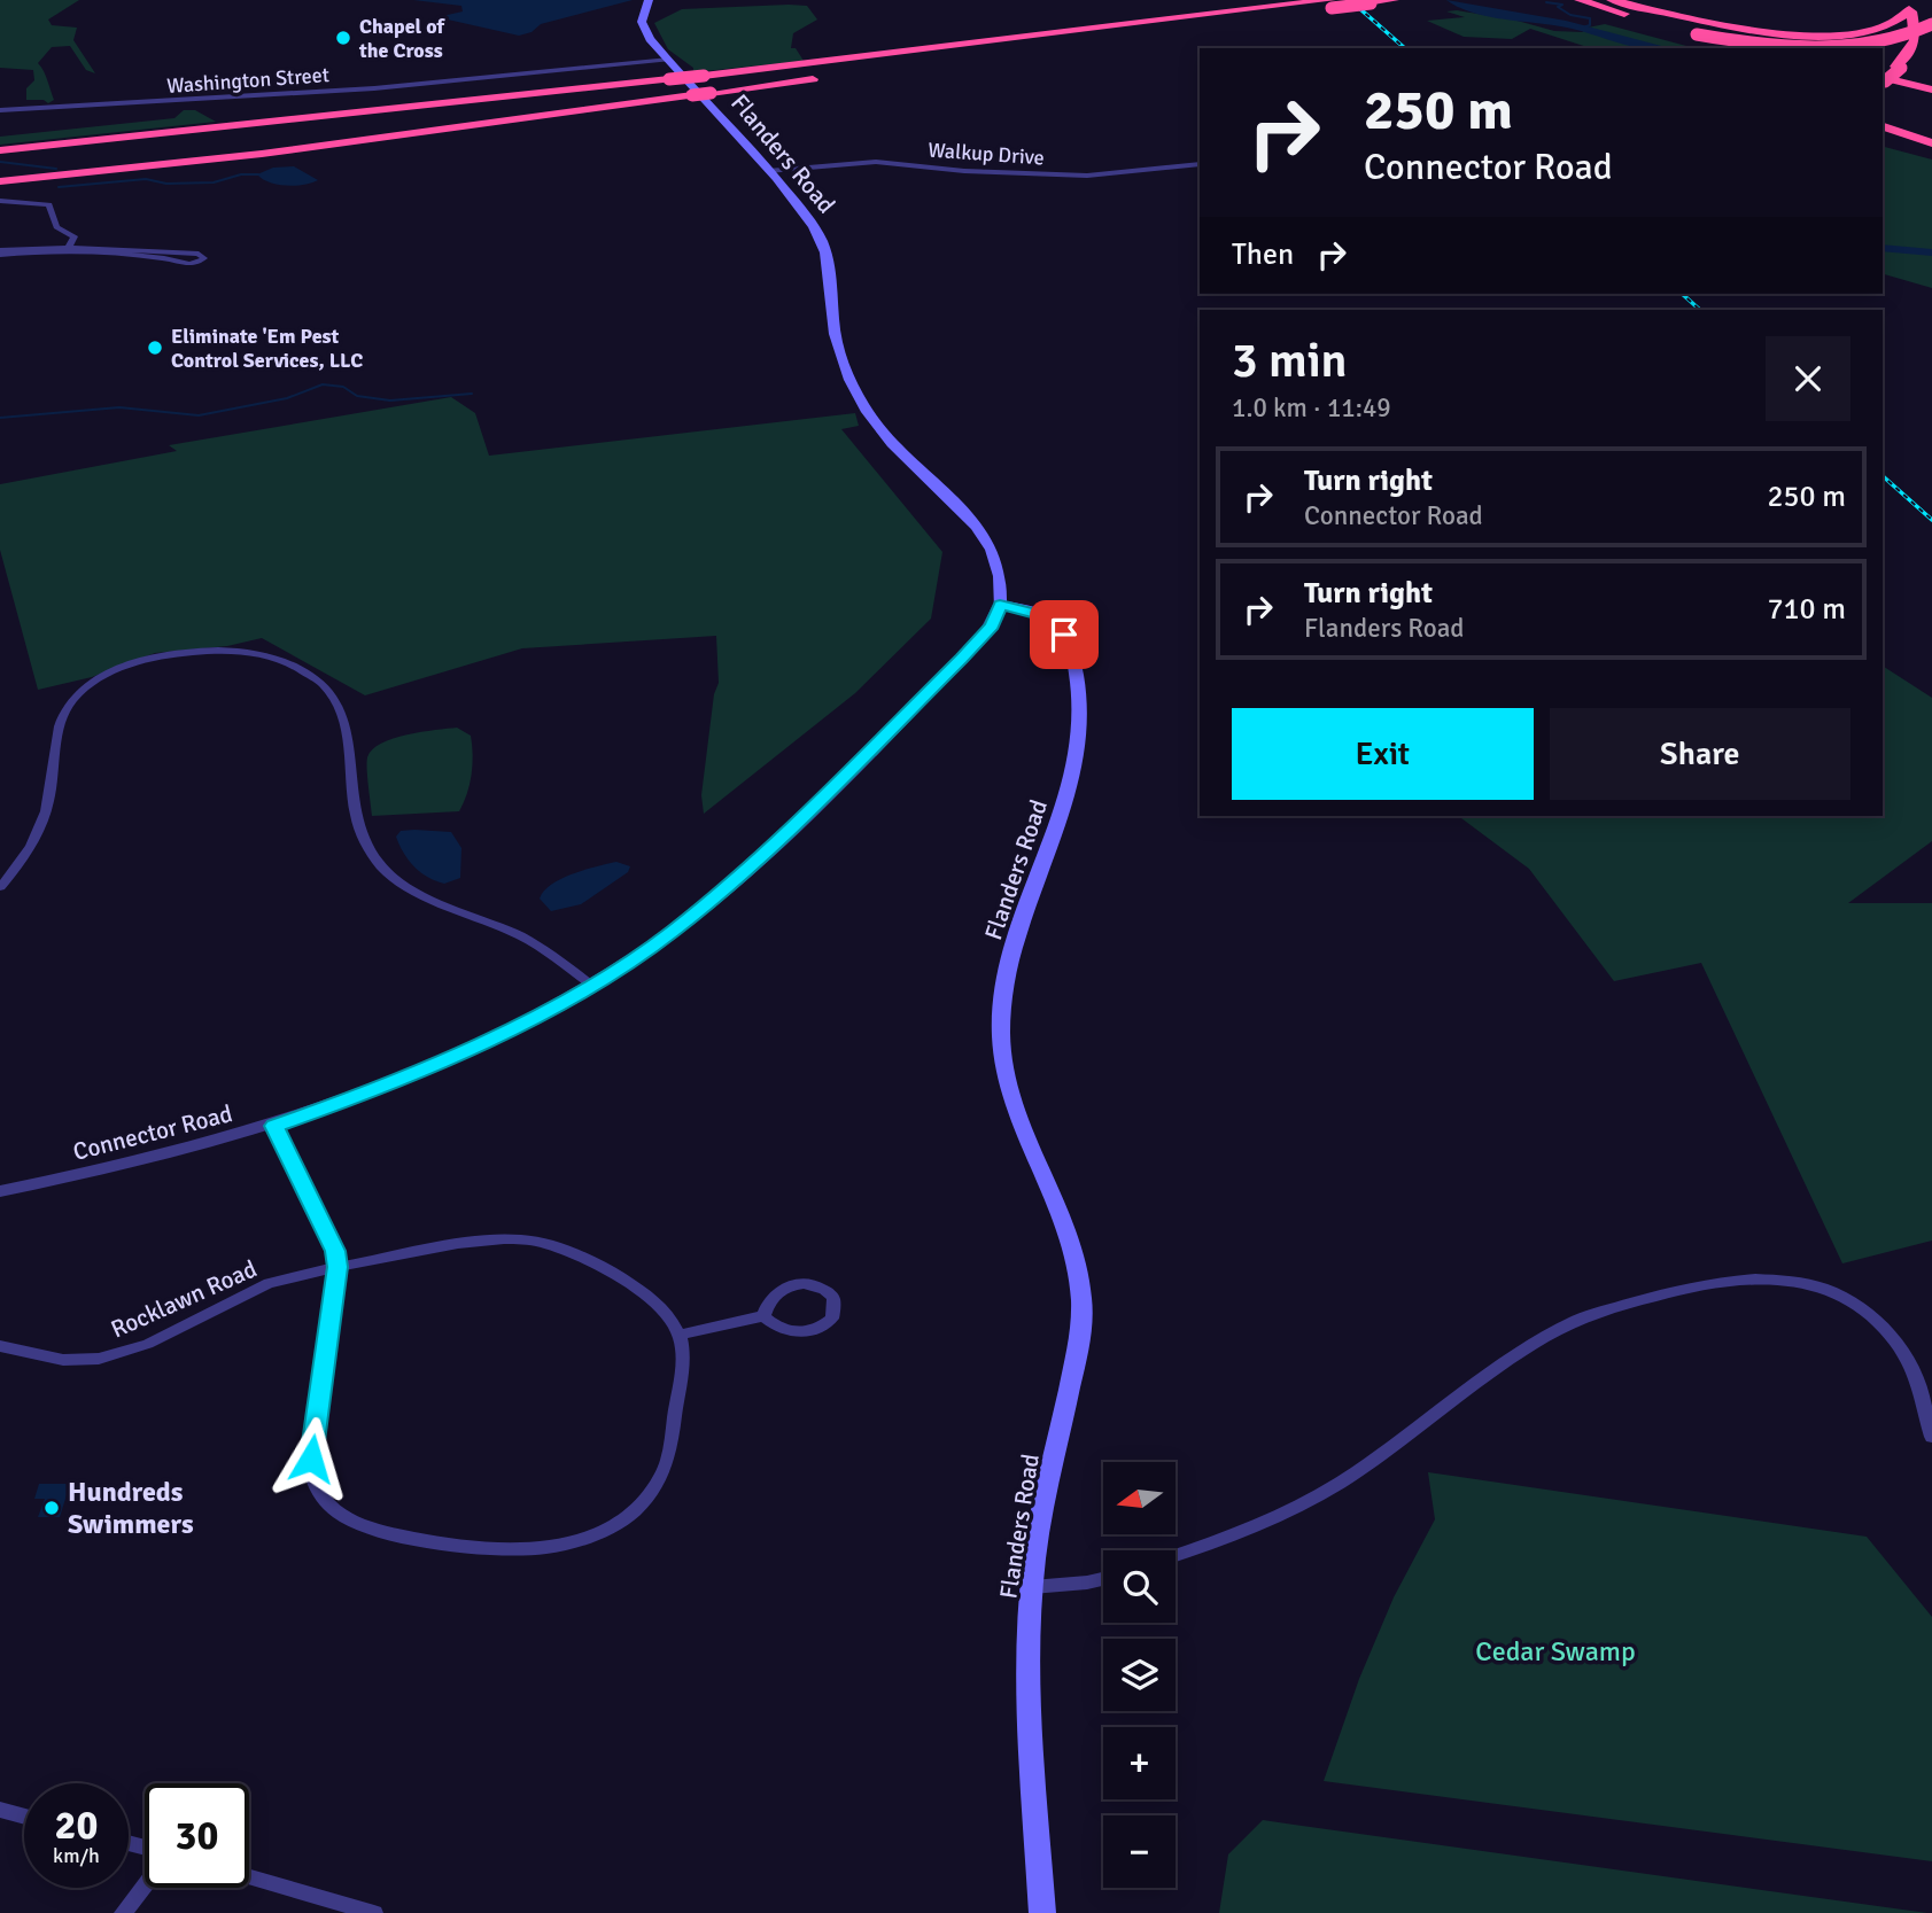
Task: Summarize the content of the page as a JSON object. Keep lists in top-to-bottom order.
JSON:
{
  "streets": {
    "main road": ["Flanders Road"],
    "street": [
      "Washington Street",
      "Walkup Drive",
      "Connector Road",
      "Rocklawn Road"
    ]
  },
  "crossings": [
    ["Washington Street", "Flanders Road"],
    ["Flanders Road", "Walkup Drive"],
    ["Flanders Road", "Connector Road"]
  ],
  "parks": ["Cedar Swamp"],
  "places": ["Chapel of the Cross", "Eliminate 'Em Pest Control Services, LLC", "Hundreds Swimmers"],
  "north": "left",
  "page": {
    "turn": ["250 m", "Connector Road"],
    "then": "Then",
    "heading": ["3 min", "1.0 km · 11:49"],
    "list": [
      {
        "name": "Turn right",
        "note": "Connector Road",
        "value": "250 m"
      },
      {
        "name": "Turn right",
        "note": "Flanders Road",
        "value": "710 m"
      }
    ],
    "buttons": ["Exit", "Share"],
    "map_buttons": ["+", "−"],
    "speed": "20 km/h",
    "limit": "30"
  }
}
